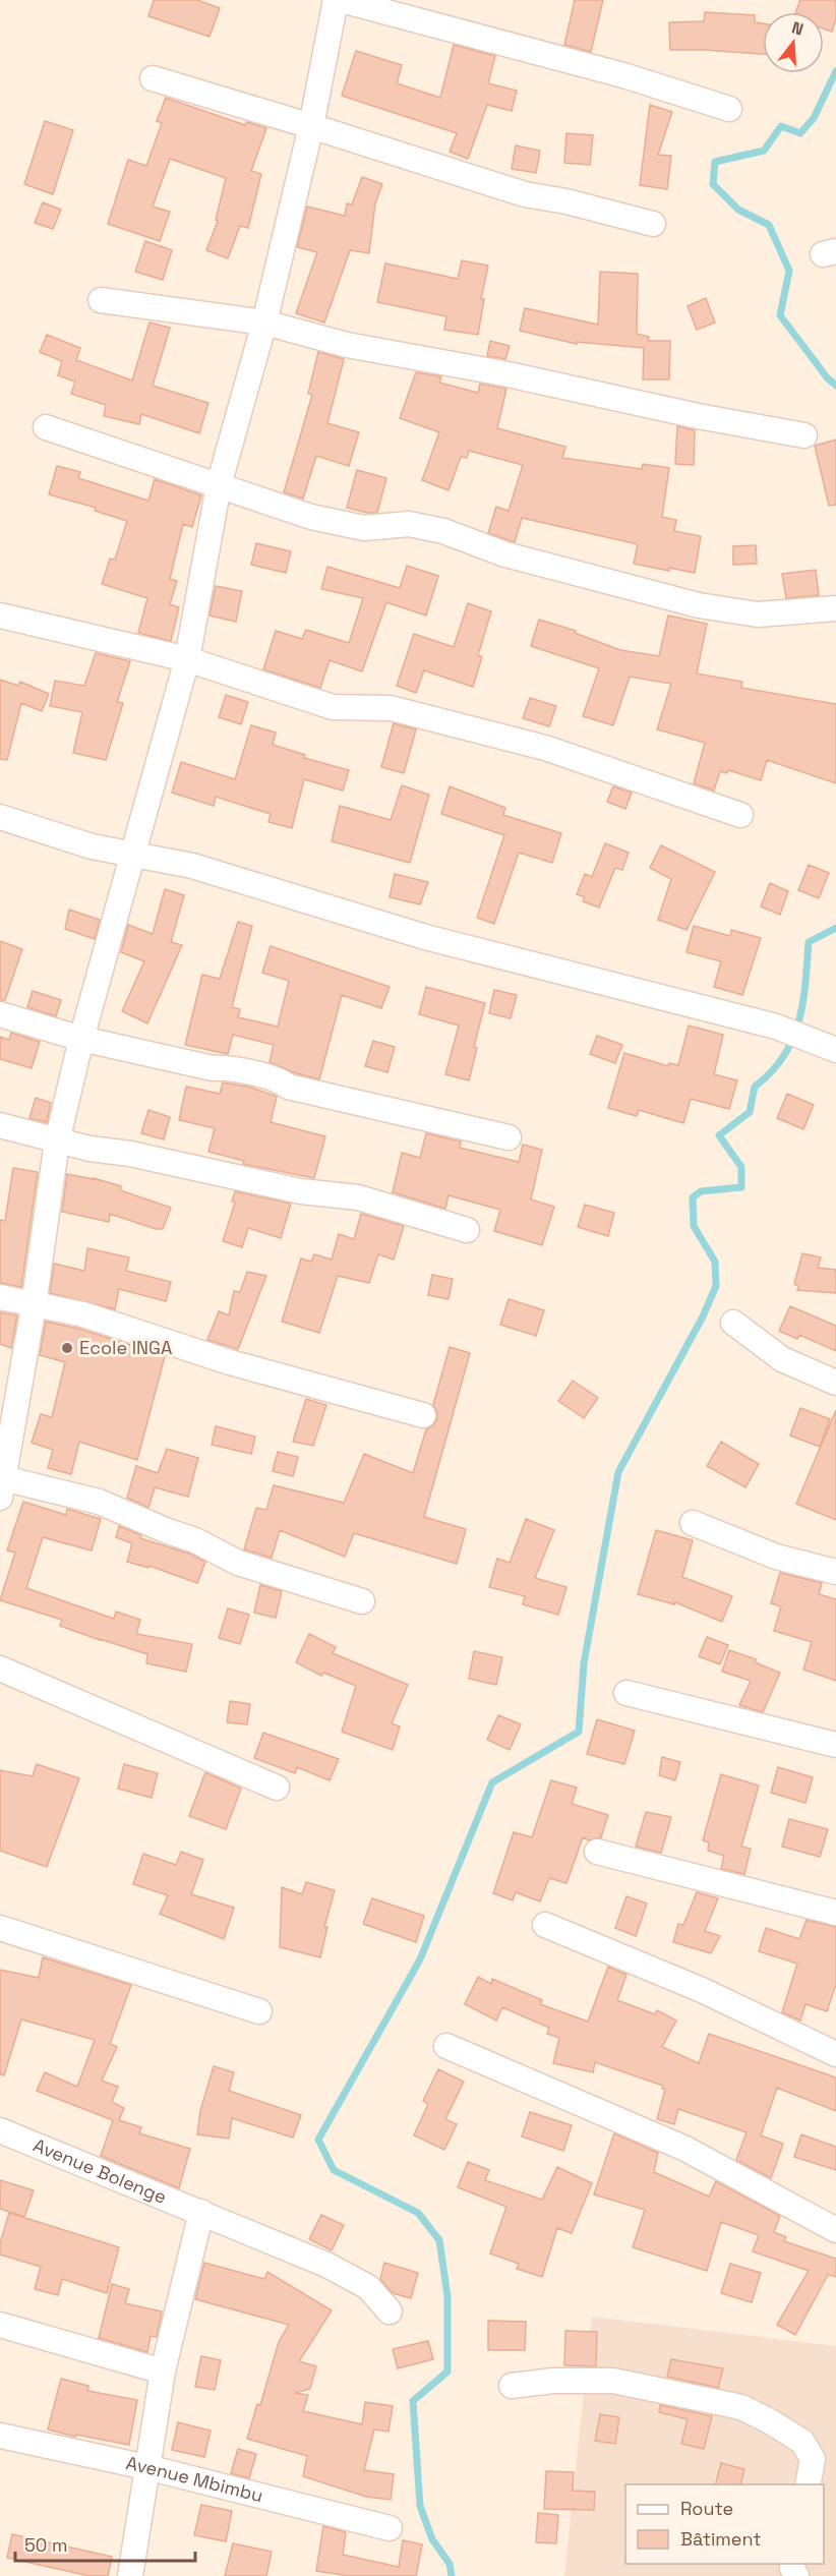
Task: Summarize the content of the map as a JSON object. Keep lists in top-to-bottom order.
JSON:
{
  "streets": {
    "street": ["Avenue Bolenge", "Avenue Mbimbu"]
  },
  "places": ["Ecole INGA"],
  "legend": ["Route", "Bâtiment"],
  "scale_bar": "50 m",
  "north": "top"
}
